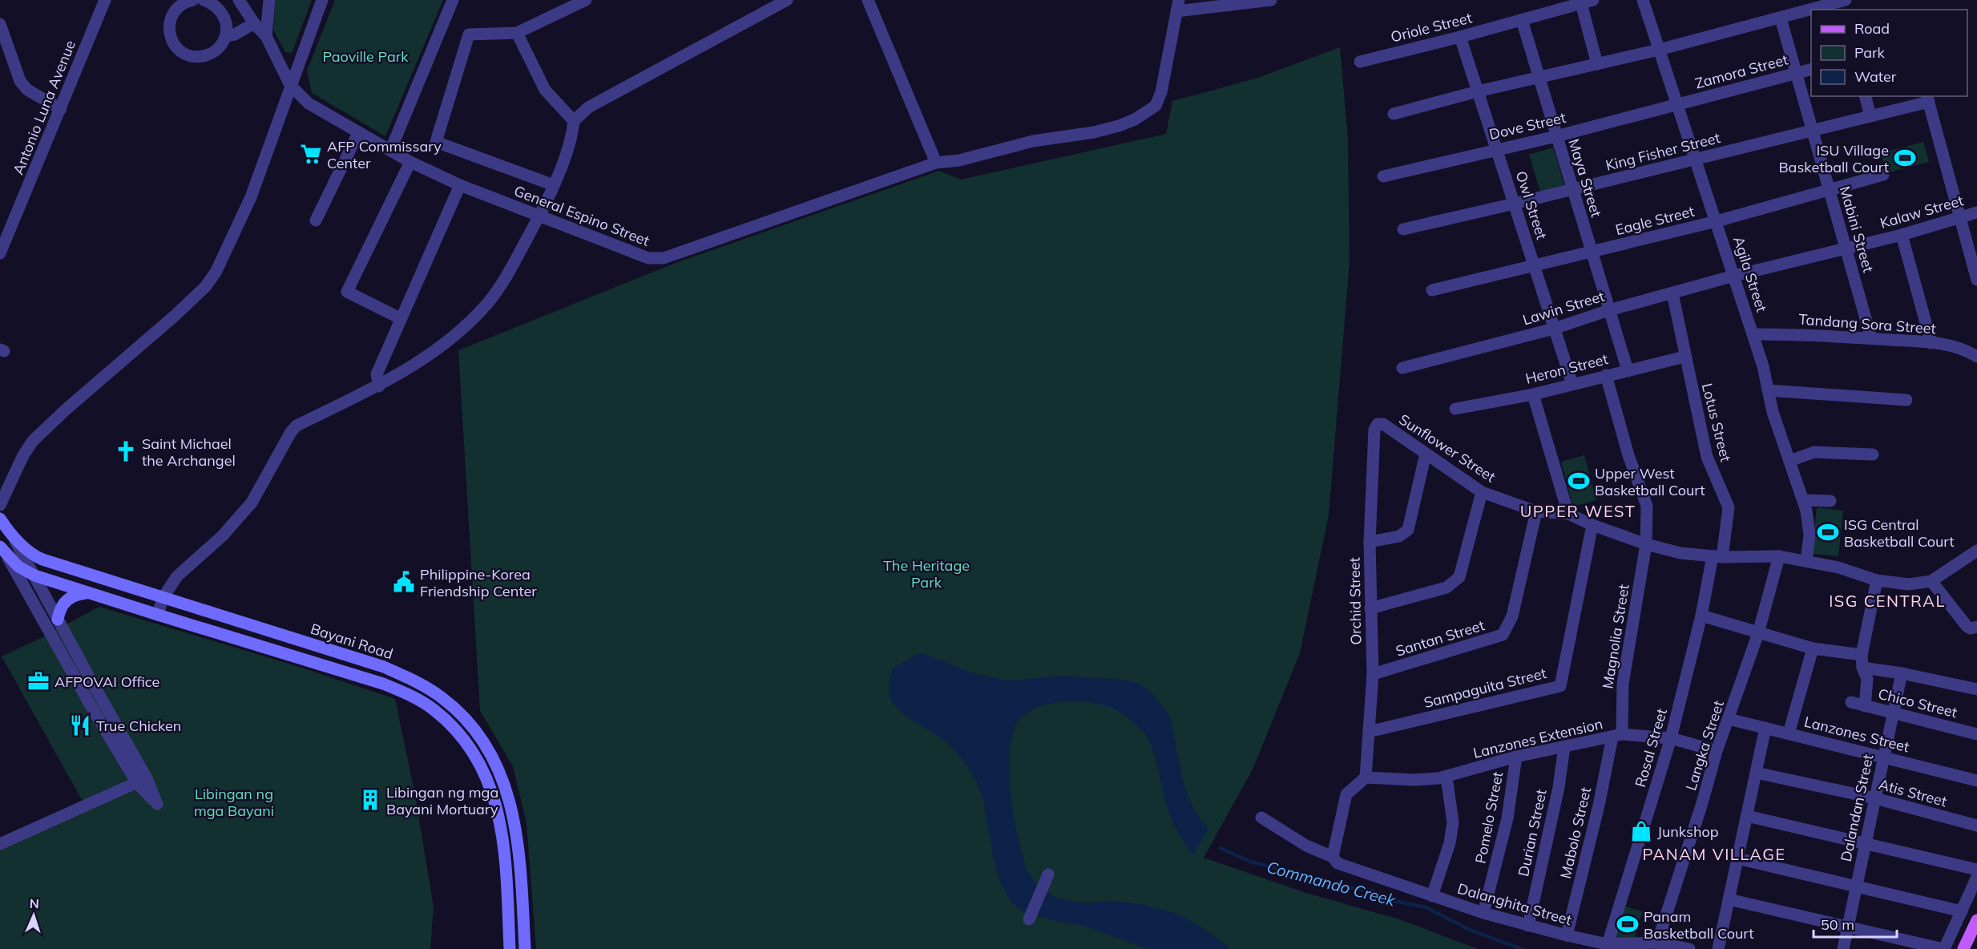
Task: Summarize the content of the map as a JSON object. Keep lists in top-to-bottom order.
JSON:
{
  "streets": {
    "main road": ["Bayani Road"],
    "street": [
      "Oriole Street",
      "Zamora Street",
      "Antonio Luna Avenue",
      "Dove Street",
      "King Fisher Street",
      "Maya Street",
      "Owl Street",
      "Kalaw Street",
      "General Espino Street",
      "Eagle Street",
      "Mabini Street",
      "Agila Street",
      "Lawin Street",
      "Tandang Sora Street",
      "Heron Street",
      "Lotus Street",
      "Sunflower Street",
      "Orchid Street",
      "Magnolia Street",
      "Santan Street",
      "Sampaguita Street",
      "Chico Street",
      "Lanzones Street",
      "Lanzones Extension",
      "Langka Street",
      "Rosal Street",
      "Atis Street",
      "Dalandan Street",
      "Pomelo Street",
      "Durian Street",
      "Mabolo Street",
      "Dalanghita Street"
    ]
  },
  "crossings": [
    ["Oriole Street", "Maya Street"],
    ["Oriole Street", "Owl Street"],
    ["Zamora Street", "Dove Street"],
    ["Zamora Street", "Mabini Street"],
    ["Zamora Street", "Agila Street"],
    ["Dove Street", "Maya Street"],
    ["Dove Street", "Owl Street"],
    ["Dove Street", "Agila Street"],
    ["King Fisher Street", "Maya Street"],
    ["King Fisher Street", "Owl Street"],
    ["King Fisher Street", "Mabini Street"],
    ["King Fisher Street", "Agila Street"],
    ["Maya Street", "Eagle Street"],
    ["Maya Street", "Lawin Street"],
    ["Maya Street", "Heron Street"],
    ["Owl Street", "Eagle Street"],
    ["Owl Street", "Lawin Street"],
    ["Owl Street", "Heron Street"],
    ["Kalaw Street", "Mabini Street"],
    ["Kalaw Street", "Agila Street"],
    ["Kalaw Street", "Lawin Street"],
    ["Eagle Street", "Mabini Street"],
    ["Eagle Street", "Agila Street"],
    ["Mabini Street", "Tandang Sora Street"],
    ["Agila Street", "Lawin Street"],
    ["Agila Street", "Tandang Sora Street"],
    ["Agila Street", "Sunflower Street"],
    ["Lawin Street", "Lotus Street"],
    ["Heron Street", "Lotus Street"],
    ["Heron Street", "Magnolia Street"],
    ["Lotus Street", "Sunflower Street"],
    ["Lotus Street", "Rosal Street"],
    ["Sunflower Street", "Orchid Street"],
    ["Sunflower Street", "Magnolia Street"],
    ["Sunflower Street", "Santan Street"],
    ["Sunflower Street", "Sampaguita Street"],
    ["Sunflower Street", "Langka Street"],
    ["Sunflower Street", "Rosal Street"],
    ["Orchid Street", "Santan Street"],
    ["Orchid Street", "Sampaguita Street"],
    ["Orchid Street", "Lanzones Extension"],
    ["Magnolia Street", "Lanzones Extension"],
    ["Magnolia Street", "Mabolo Street"],
    ["Chico Street", "Dalandan Street"],
    ["Lanzones Street", "Langka Street"],
    ["Lanzones Street", "Dalandan Street"],
    ["Lanzones Extension", "Langka Street"],
    ["Lanzones Extension", "Rosal Street"],
    ["Lanzones Extension", "Pomelo Street"],
    ["Lanzones Extension", "Durian Street"],
    ["Lanzones Extension", "Mabolo Street"],
    ["Langka Street", "Dalanghita Street"],
    ["Rosal Street", "Dalanghita Street"],
    ["Atis Street", "Dalandan Street"],
    ["Pomelo Street", "Dalanghita Street"],
    ["Durian Street", "Dalanghita Street"],
    ["Mabolo Street", "Dalanghita Street"]
  ],
  "districts": ["UPPER WEST", "ISG CENTRAL", "PANAM VILLAGE"],
  "water": ["Commando Creek"],
  "parks": ["Paoville Park", "The Heritage Park", "Libingan ng mga Bayani"],
  "places": {
    "supermarket": ["AFP Commissary Center"],
    "sports": [
      "ISU Village Basketball Court",
      "Upper West Basketball Court",
      "ISG Central Basketball Court",
      "Panam Basketball Court"
    ],
    "church": ["Saint Michael the Archangel"],
    "public building": ["Philippine-Korea Friendship Center"],
    "office": ["AFPOVAI Office"],
    "restaurant": ["True Chicken"],
    "building": ["Libingan ng mga Bayani Mortuary"],
    "shop": ["Junkshop"]
  },
  "legend": ["Road", "Park", "Water"],
  "scale_bar": "50 m",
  "north": "top"
}
